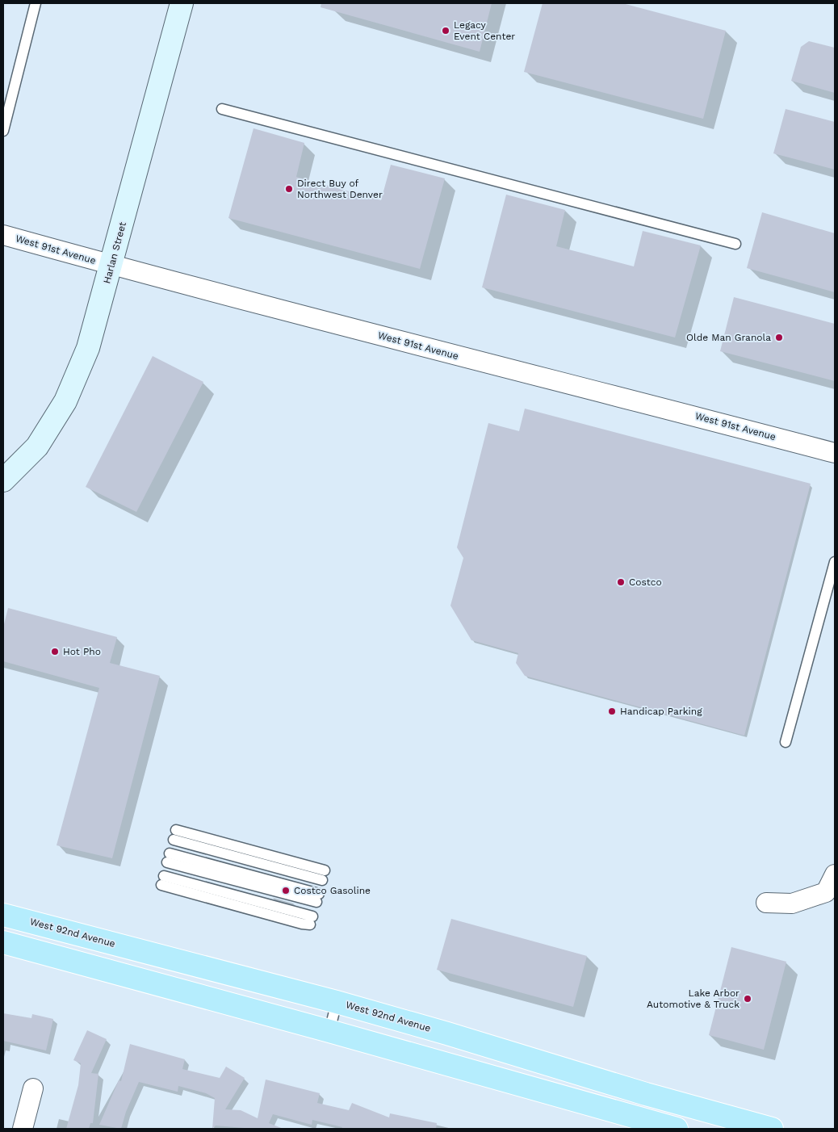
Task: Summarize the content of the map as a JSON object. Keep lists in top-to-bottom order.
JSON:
{
  "streets": {
    "main road": ["West 92nd Avenue"],
    "street": ["West 91st Avenue", "Harlan Street"]
  },
  "crossings": [
    ["West 91st Avenue", "Harlan Street"]
  ],
  "places": [
    "Legacy Event Center",
    "Direct Buy of Northwest Denver",
    "Olde Man Granola",
    "Costco",
    "Hot Pho",
    "Handicap Parking",
    "Costco Gasoline",
    "Lake Arbor Automotive & Truck"
  ]
}
